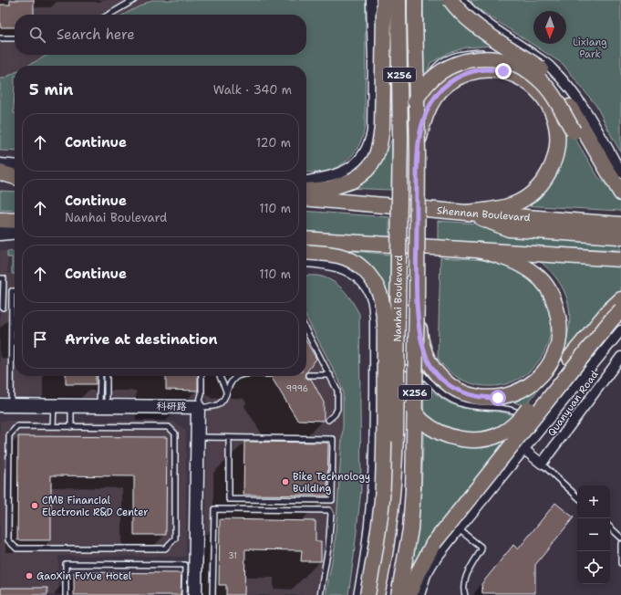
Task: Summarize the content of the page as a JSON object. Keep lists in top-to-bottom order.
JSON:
{
  "streets": {
    "main road": ["X256", "Shennan Boulevard", "Nanhai Boulevard"],
    "street": ["Quanyuan Road", "科研路"]
  },
  "parks": ["Lixiang Park"],
  "places": ["Bike Technology Building", "CMB Financial Electronic R&D Center", "GaoXin FuYue Hotel"],
  "house_numbers": ["9996", "31"],
  "north": "bottom",
  "page": {
    "search": "Search here",
    "heading": ["5 min", "Walk · 340 m"],
    "list": [
      ["Continue", "120 m"],
      ["Continue", "Nanhai Boulevard", "110 m"],
      ["Continue", "110 m"],
      "Arrive at destination"
    ],
    "map_buttons": ["+", "−"]
  }
}
